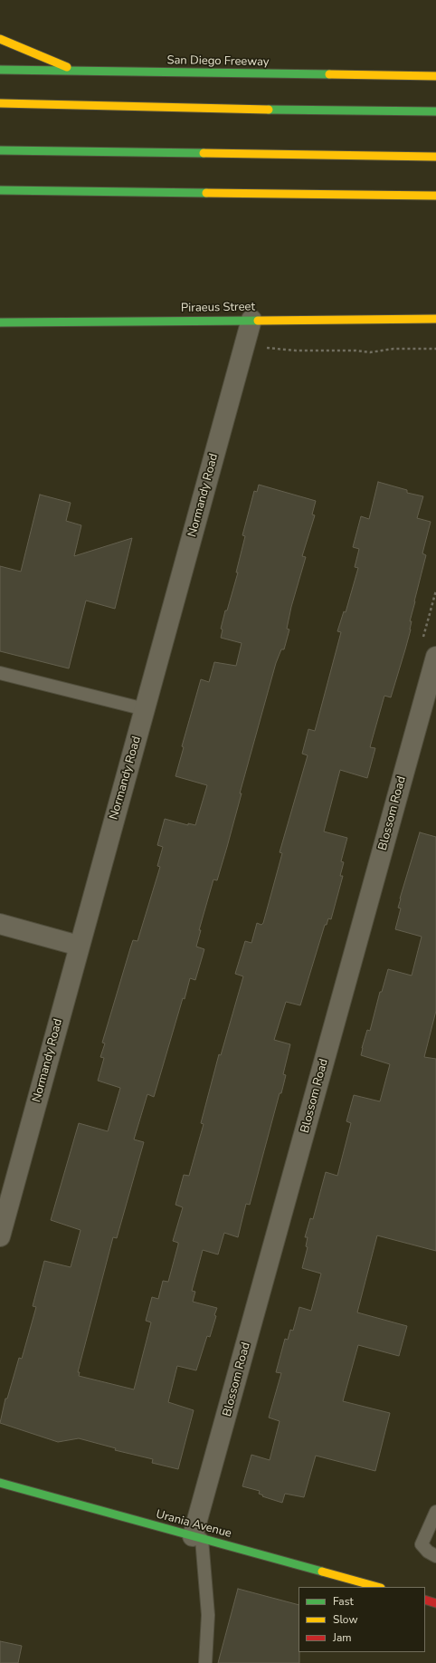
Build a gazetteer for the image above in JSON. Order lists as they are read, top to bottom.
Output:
{
  "streets": {
    "main road": ["San Diego Freeway", "Piraeus Street", "Urania Avenue"],
    "street": ["Normandy Road", "Blossom Road"]
  },
  "crossings": [
    ["Piraeus Street", "Normandy Road"],
    ["Blossom Road", "Urania Avenue"]
  ],
  "legend": ["Fast", "Slow", "Jam"]
}
